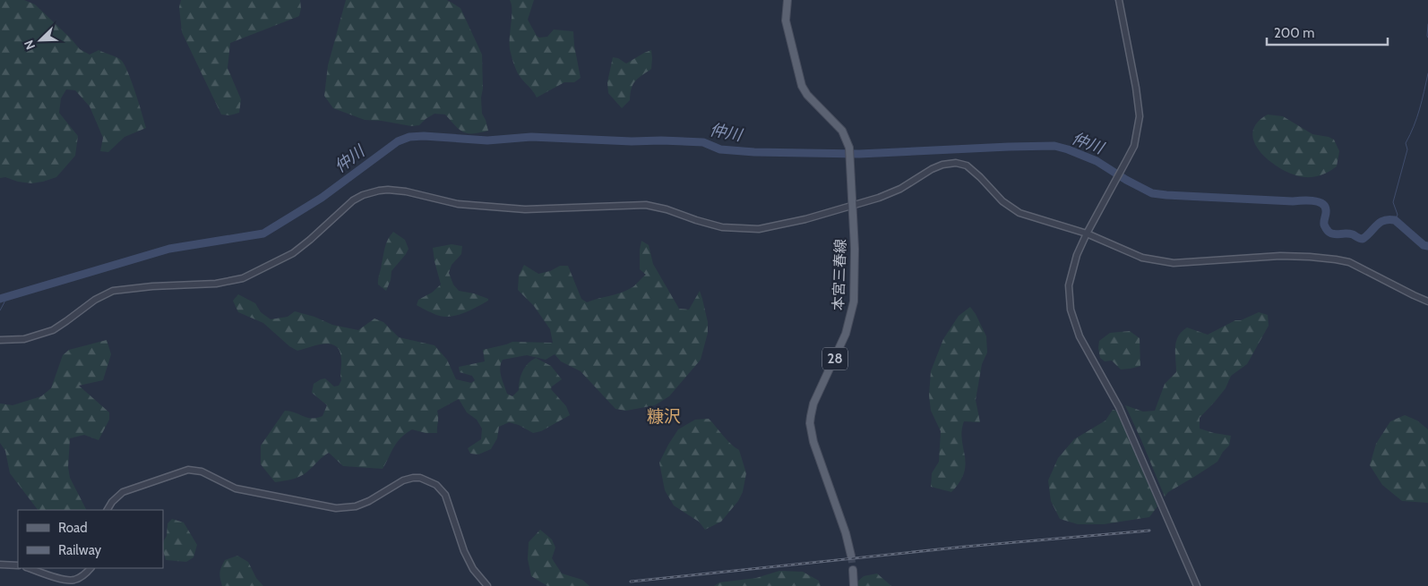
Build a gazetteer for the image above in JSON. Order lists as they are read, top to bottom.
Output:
{
  "streets": {
    "main road": ["本宮三春線", "28"]
  },
  "districts": ["糠沢"],
  "water": ["仲川"],
  "legend": ["Road", "Railway"],
  "scale_bar": "200 m",
  "north": "bottom left"
}
